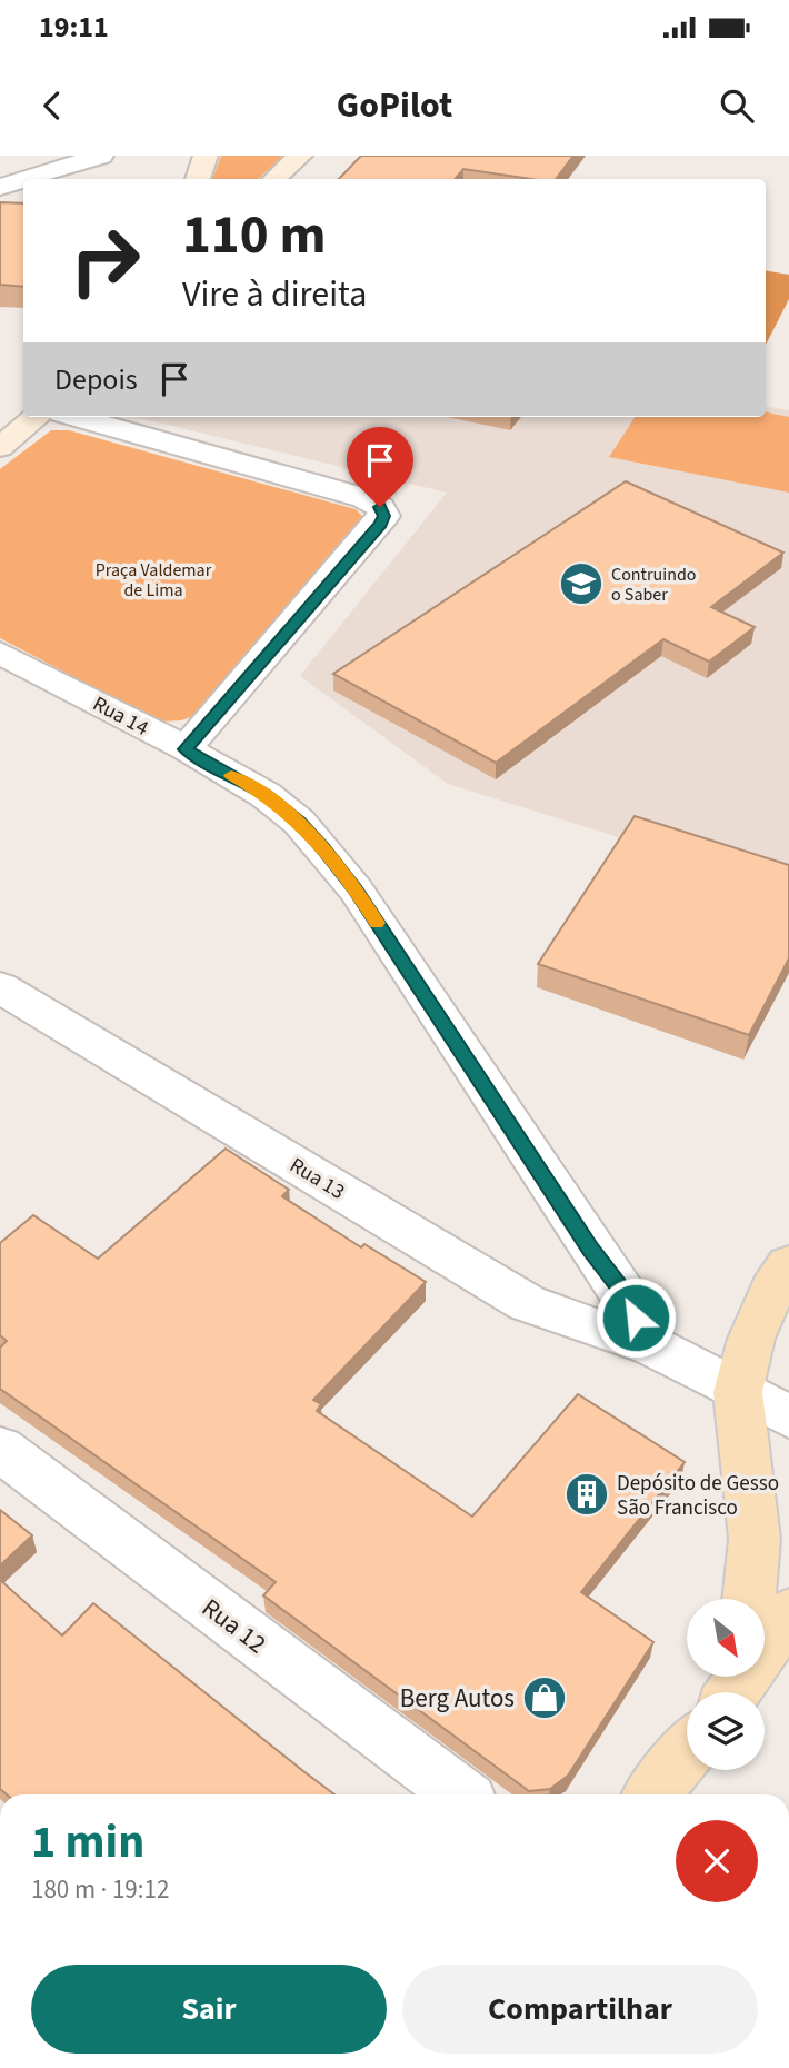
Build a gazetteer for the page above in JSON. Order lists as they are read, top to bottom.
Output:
{
  "streets": {
    "street": ["Rua 14", "Rua 13", "Rua 12"]
  },
  "crossings": [
    ["Rua 14", "Rua 13"]
  ],
  "parks": ["Praça Valdemar de Lima"],
  "places": {
    "school or university": ["Contruindo o Saber"],
    "building": ["Depósito de Gesso São Francisco"],
    "shop": ["Berg Autos"]
  },
  "north": "bottom right",
  "page": {
    "status": "19:11",
    "header": "GoPilot",
    "turn": ["110 m", "Vire à direita"],
    "then": "Depois",
    "heading": ["1 min", "180 m · 19:12"],
    "buttons": ["Sair", "Compartilhar"]
  }
}
